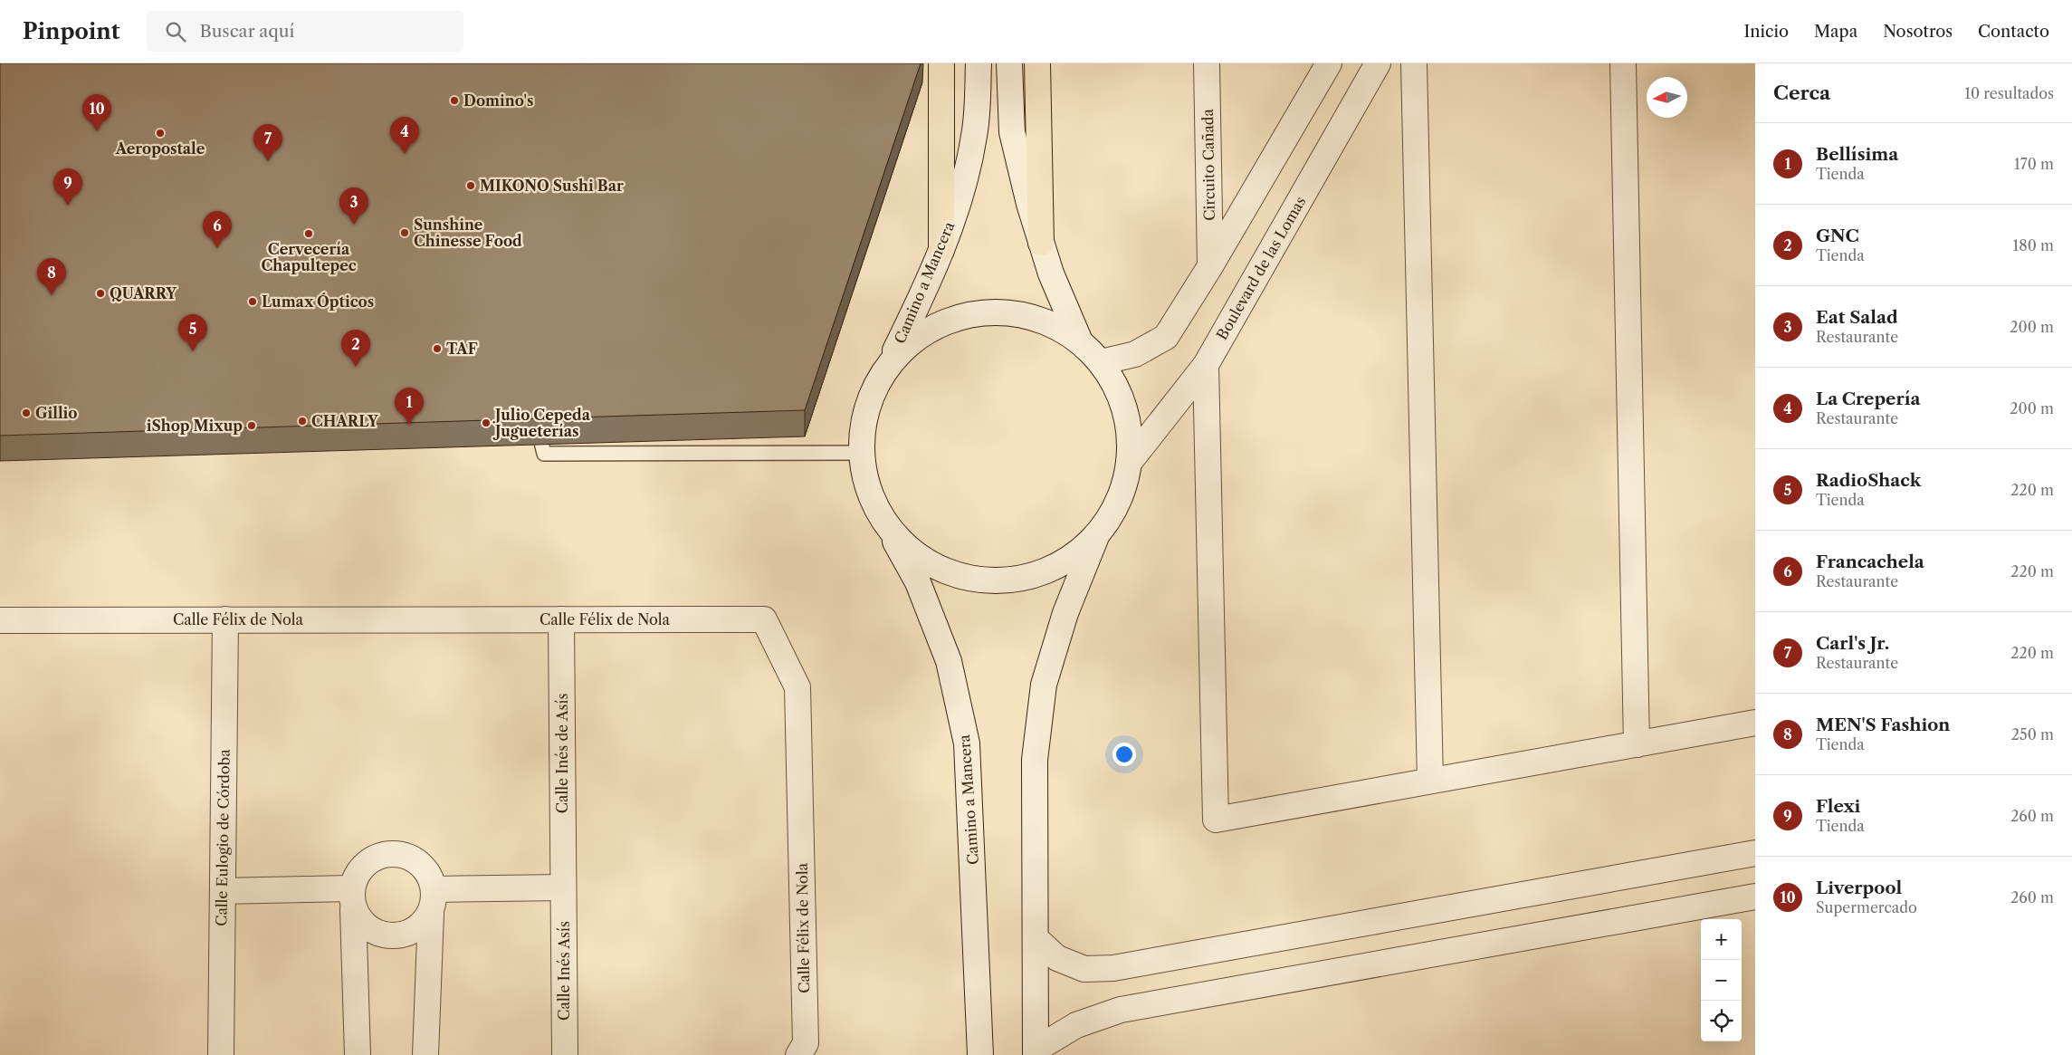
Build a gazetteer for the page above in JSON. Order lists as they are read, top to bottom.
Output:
{
  "streets": {
    "street": [
      "Circuito Cañada",
      "Boulevard de las Lomas",
      "Camino a Mancera",
      "Calle Félix de Nola",
      "Calle Inés de Asís",
      "Calle Eulogio de Córdoba",
      "Calle Inés Asís"
    ]
  },
  "crossings": [
    ["Calle Félix de Nola", "Calle Inés de Asís"],
    ["Calle Félix de Nola", "Calle Eulogio de Córdoba"],
    ["Calle Inés de Asís", "Calle Inés Asís"]
  ],
  "places": [
    "Domino's",
    "Aeropostale",
    "MIKONO Sushi Bar",
    "Sunshine Chinesse Food",
    "Cervecería Chapultepec",
    "QUARRY",
    "Lumax Ópticos",
    "TAF",
    "Gillio",
    "CHARLY",
    "Julio Cepeda Jugueterías",
    "iShop Mixup"
  ],
  "north": "left",
  "page": {
    "header": "Pinpoint",
    "search": "Buscar aquí",
    "nav": [
      "Inicio",
      "Mapa",
      "Nosotros",
      "Contacto"
    ],
    "heading": ["Cerca", "10 resultados"],
    "pins": [
      "10",
      "4",
      "7",
      "9",
      "3",
      "6",
      "8",
      "5",
      "2",
      "1"
    ],
    "list": [
      {
        "mark": "1",
        "name": "Bellísima",
        "note": "Tienda",
        "value": "170 m"
      },
      {
        "mark": "2",
        "name": "GNC",
        "note": "Tienda",
        "value": "180 m"
      },
      {
        "mark": "3",
        "name": "Eat Salad",
        "note": "Restaurante",
        "value": "200 m"
      },
      {
        "mark": "4",
        "name": "La Crepería",
        "note": "Restaurante",
        "value": "200 m"
      },
      {
        "mark": "5",
        "name": "RadioShack",
        "note": "Tienda",
        "value": "220 m"
      },
      {
        "mark": "6",
        "name": "Francachela",
        "note": "Restaurante",
        "value": "220 m"
      },
      {
        "mark": "7",
        "name": "Carl's Jr.",
        "note": "Restaurante",
        "value": "220 m"
      },
      {
        "mark": "8",
        "name": "MEN'S Fashion",
        "note": "Tienda",
        "value": "250 m"
      },
      {
        "mark": "9",
        "name": "Flexi",
        "note": "Tienda",
        "value": "260 m"
      },
      {
        "mark": "10",
        "name": "Liverpool",
        "note": "Supermercado",
        "value": "260 m"
      }
    ],
    "map_buttons": ["+", "−"]
  }
}
